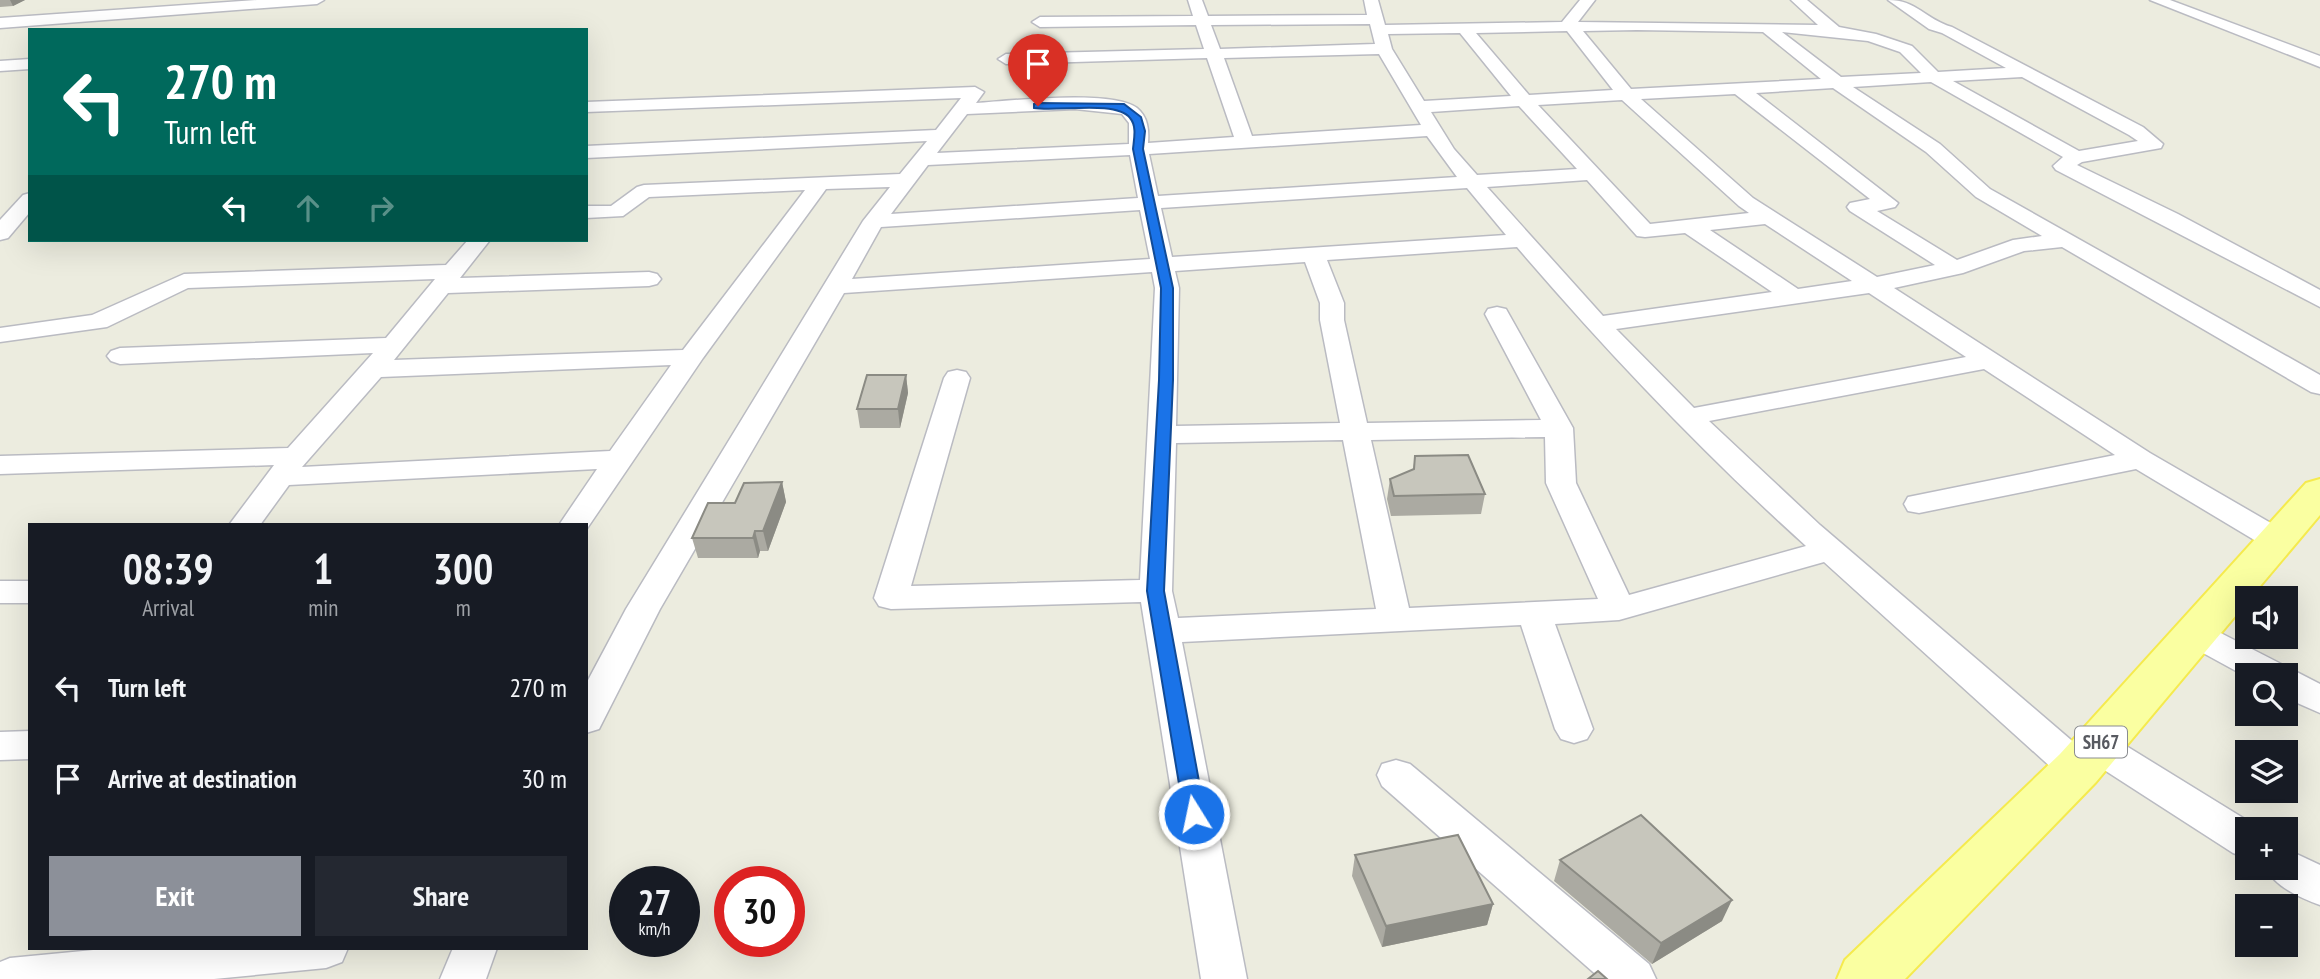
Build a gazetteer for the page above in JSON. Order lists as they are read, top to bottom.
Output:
{
  "streets": {
    "main road": ["SH67"]
  },
  "page": {
    "turn": ["270 m", "Turn left"],
    "eta": [
      "08:39",
      "Arrival",
      "1",
      "min",
      "300",
      "m"
    ],
    "map_buttons": ["+", "−"],
    "list": [
      {
        "name": "Turn left",
        "value": "270 m"
      },
      {
        "name": "Arrive at destination",
        "value": "30 m"
      }
    ],
    "buttons": ["Exit", "Share"],
    "speed": "27 km/h",
    "limit": "30"
  }
}
